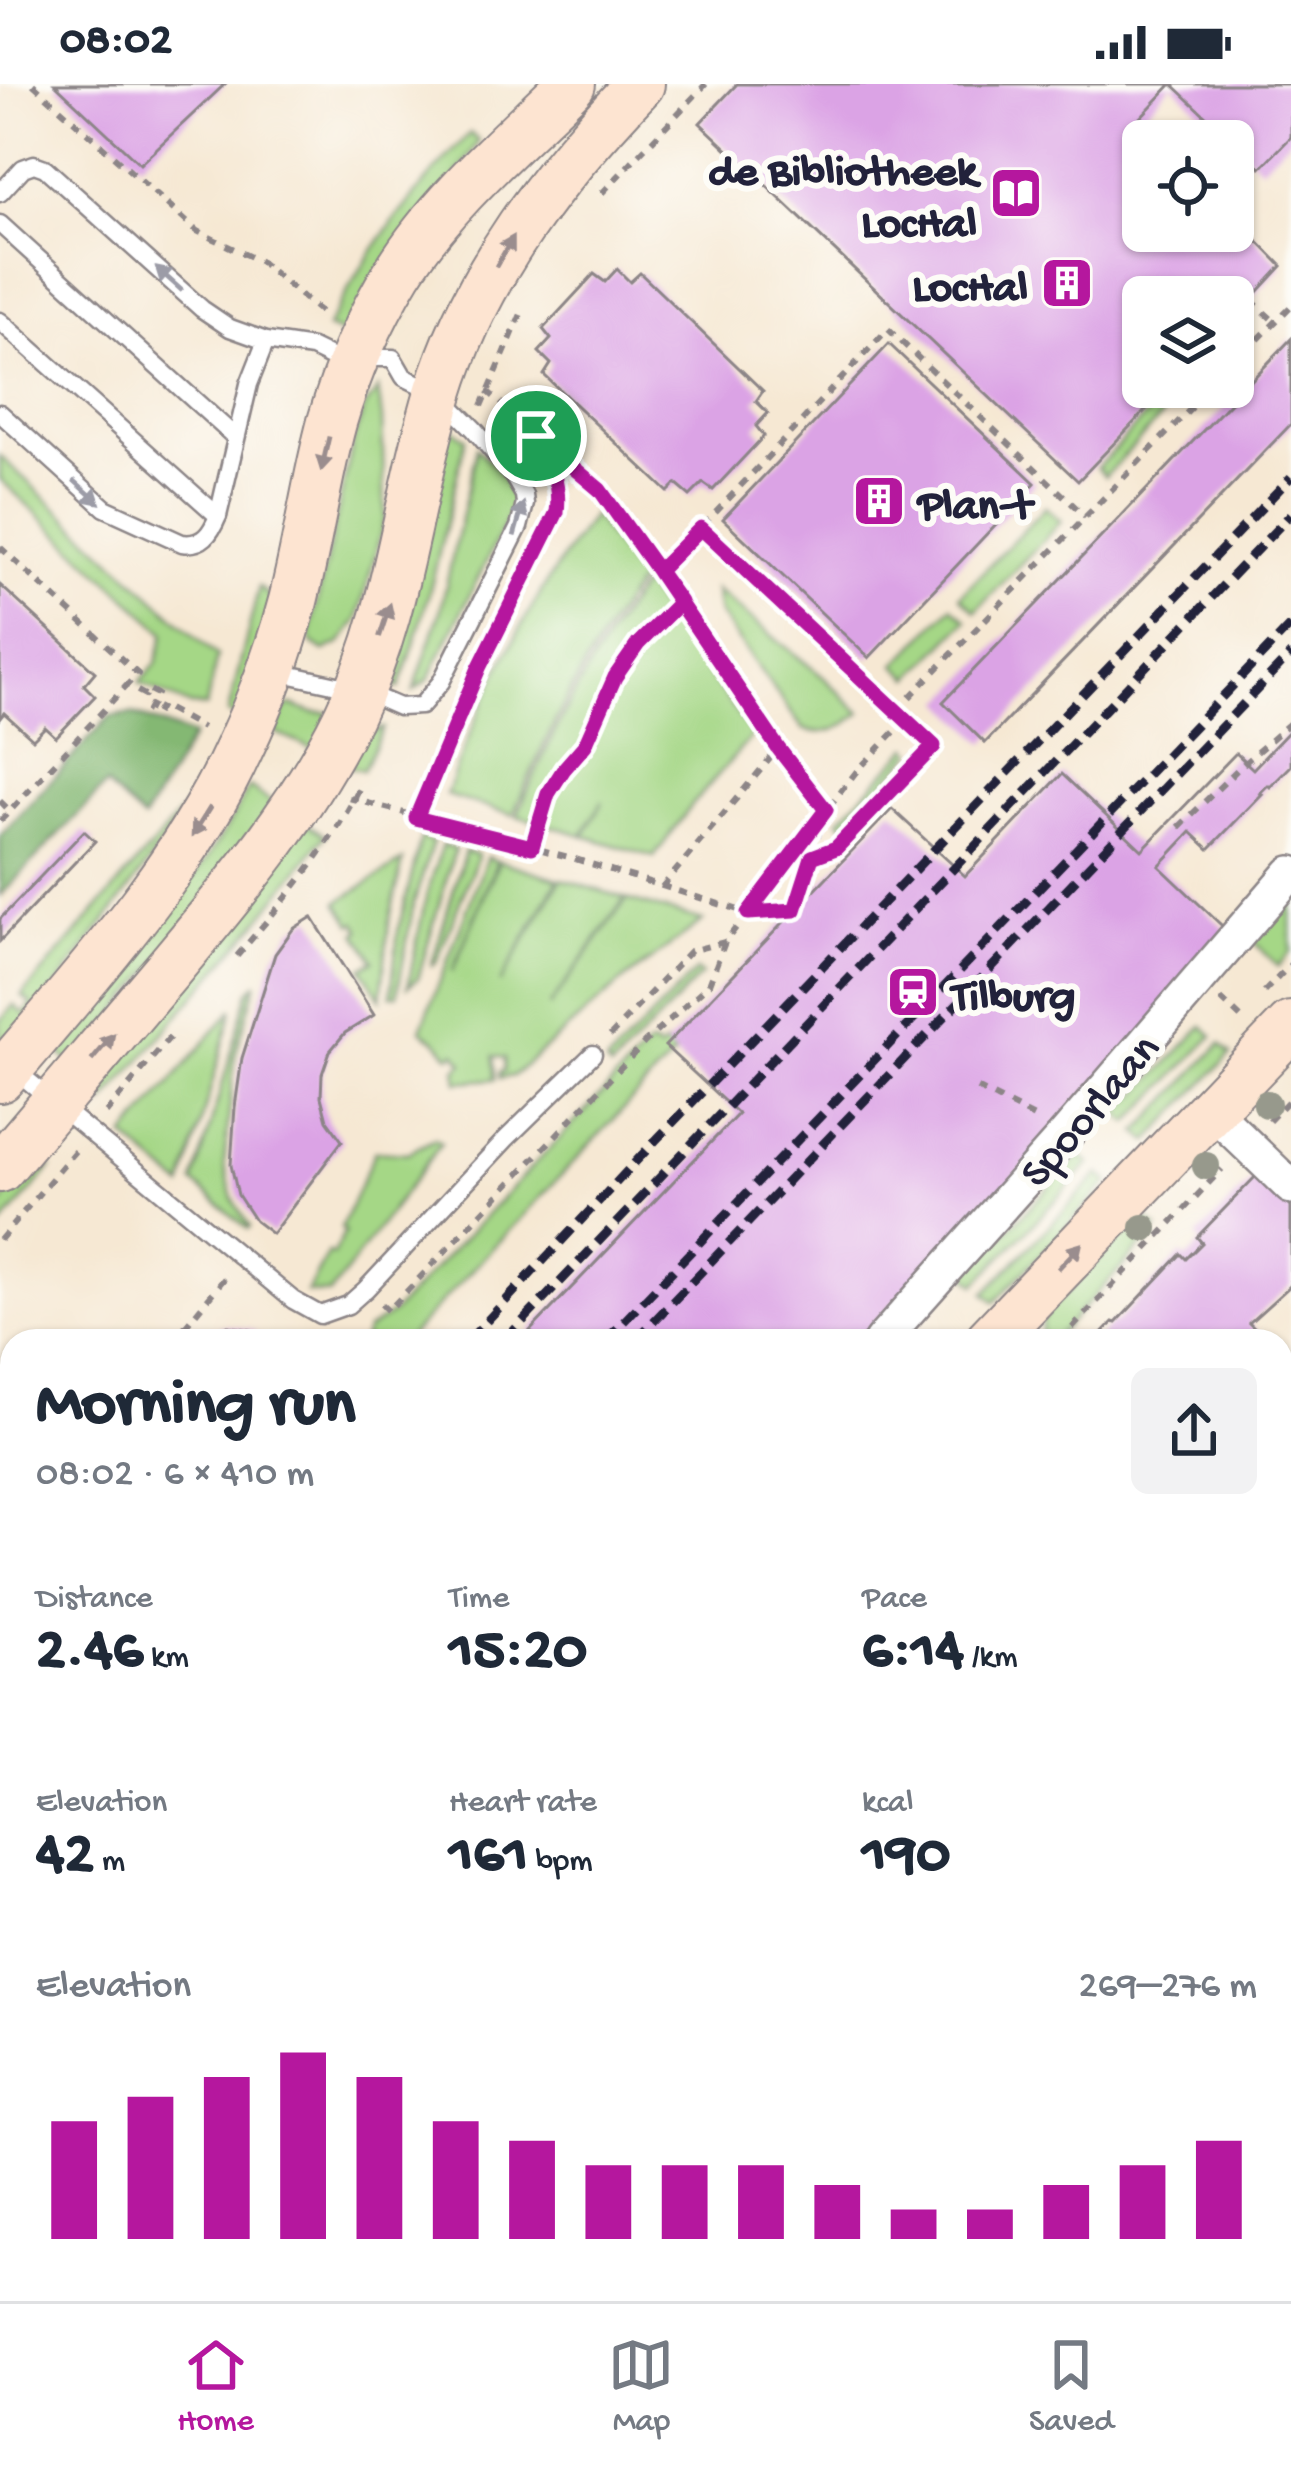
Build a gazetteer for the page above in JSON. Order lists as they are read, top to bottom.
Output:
{
  "streets": {
    "street": ["Spoorlaan"]
  },
  "places": {
    "library": ["de Bibliotheek LocHal"],
    "building": ["LocHal", "Plan-t"],
    "station": ["Tilburg"]
  },
  "page": {
    "status": "08:02",
    "heading": ["Morning run", "08:02 · 6 × 410 m"],
    "stats": [
      ["Distance", "2.46 km"],
      ["Time", "15:20"],
      ["Pace", "6:14 /km"],
      ["Elevation", "42 m"],
      ["Heart rate", "161 bpm"],
      ["kcal", "190"]
    ],
    "chart": ["Elevation", "269–276 m"],
    "tabs": ["Home", "Map", "Saved"]
  }
}
